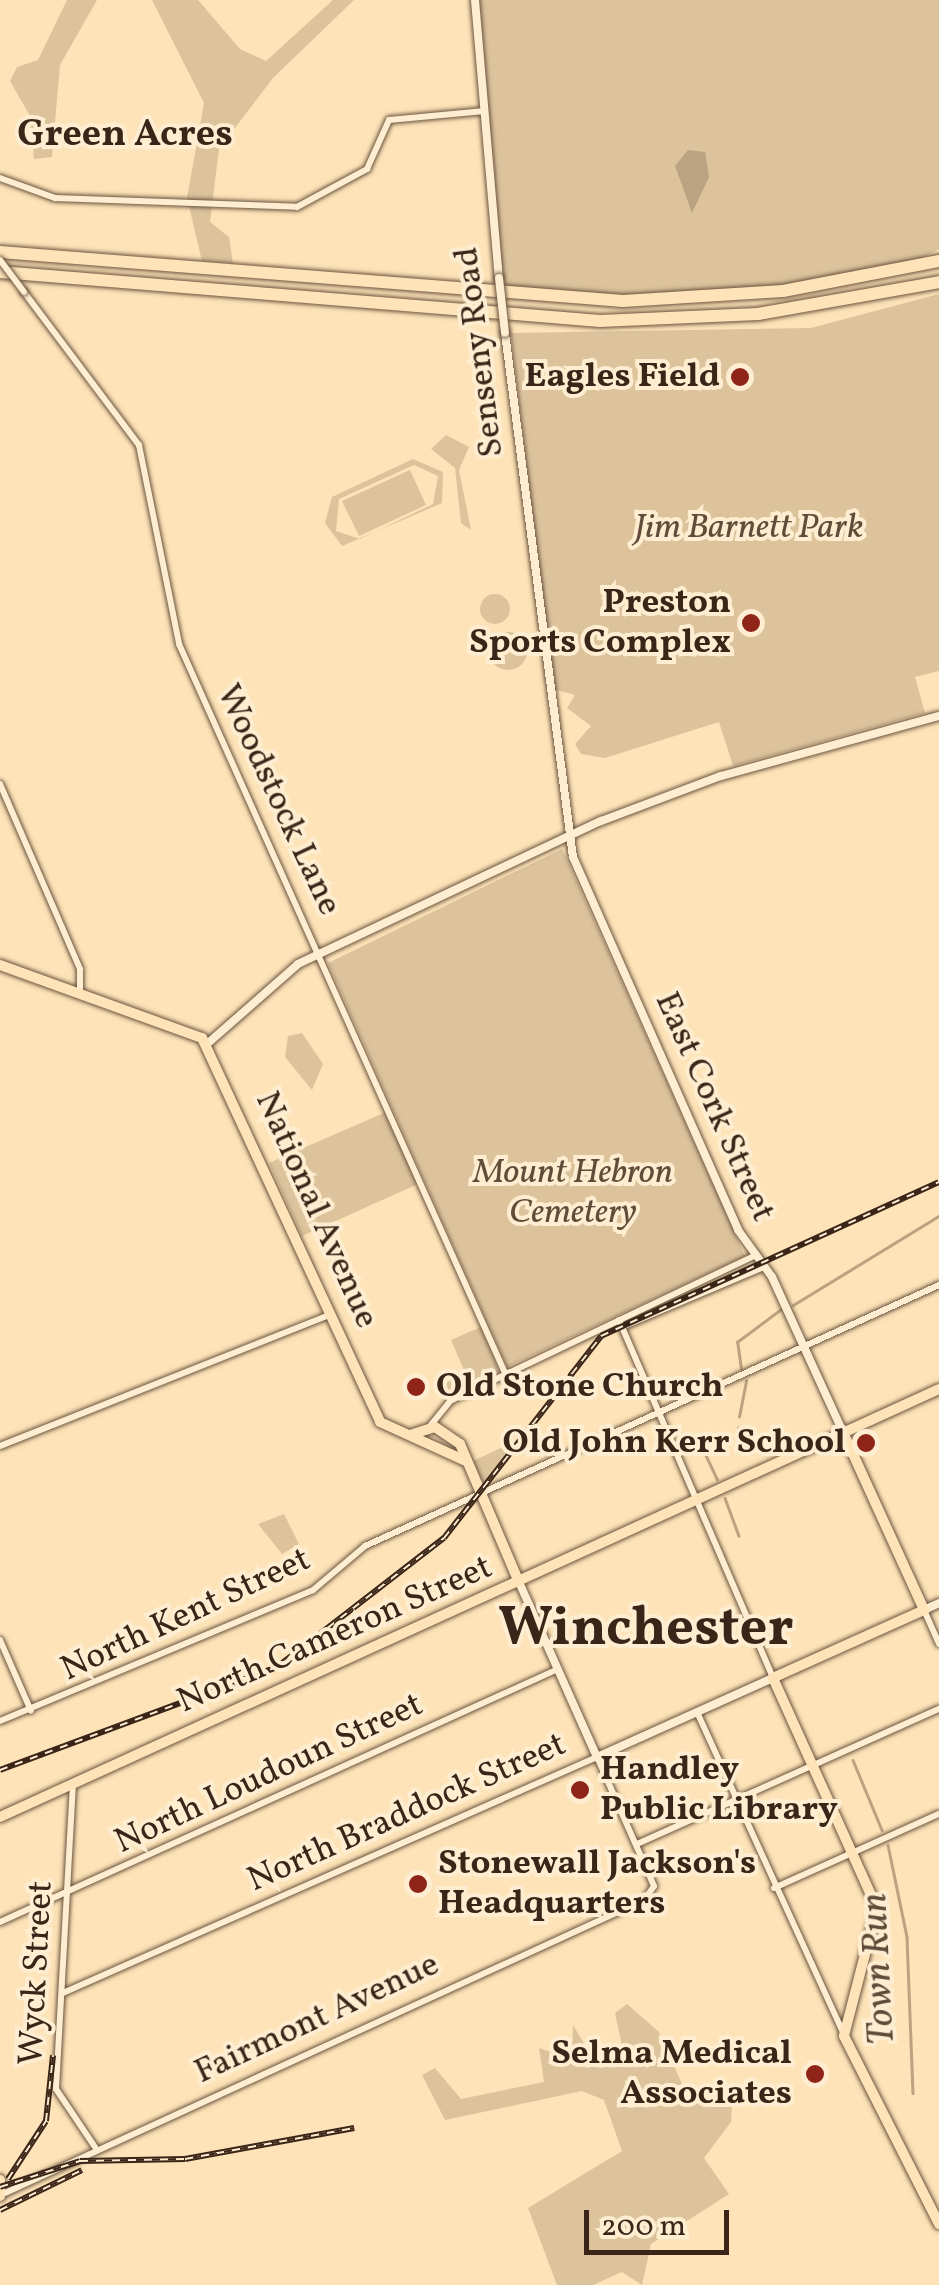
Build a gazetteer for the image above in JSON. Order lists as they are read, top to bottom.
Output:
{
  "streets": {
    "main road": [
      "Senseny Road",
      "East Cork Street",
      "National Avenue",
      "North Cameron Street",
      "North Braddock Street"
    ],
    "street": [
      "Woodstock Lane",
      "North Kent Street",
      "North Loudoun Street",
      "Wyck Street",
      "Fairmont Avenue"
    ]
  },
  "crossings": [
    ["Senseny Road", "East Cork Street"],
    ["East Cork Street", "North Kent Street"],
    ["East Cork Street", "North Cameron Street"],
    ["North Cameron Street", "Wyck Street"],
    ["North Loudoun Street", "Wyck Street"],
    ["North Braddock Street", "Wyck Street"],
    ["Wyck Street", "Fairmont Avenue"]
  ],
  "districts": ["Green Acres", "Winchester"],
  "water": ["Town Run"],
  "parks": ["Jim Barnett Park", "Mount Hebron Cemetery"],
  "places": [
    "Eagles Field",
    "Preston Sports Complex",
    "Old Stone Church",
    "Old John Kerr School",
    "Handley Public Library",
    "Stonewall Jackson's Headquarters",
    "Selma Medical Associates"
  ],
  "scale_bar": "200 m"
}
